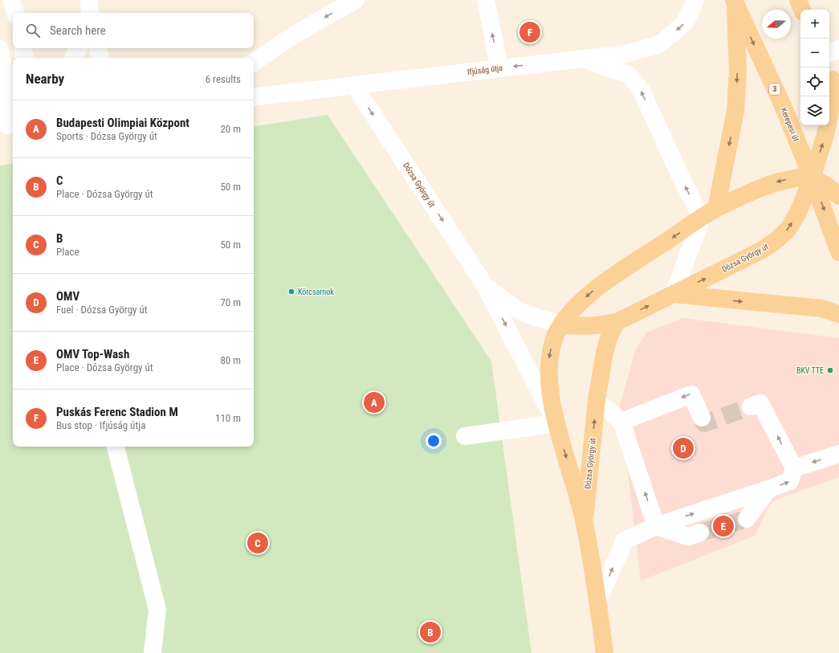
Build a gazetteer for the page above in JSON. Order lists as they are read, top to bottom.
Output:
{
  "streets": {
    "main road": ["3", "Kerepesi út", "Dózsa György út"],
    "street": ["Ifjúság útja"]
  },
  "crossings": [
    ["Ifjúság útja", "Dózsa György út"],
    ["Kerepesi út", "Dózsa György út"]
  ],
  "one_way": ["Ifjúság útja", "Kerepesi út"],
  "places": ["Körcsarnok", "BKV TTE"],
  "north": "left",
  "page": {
    "map_buttons": ["+", "−"],
    "search": "Search here",
    "pins": [
      "F",
      "A",
      "D",
      "E",
      "C",
      "B"
    ],
    "heading": ["Nearby", "6 results"],
    "list": [
      {
        "mark": "A",
        "name": "Budapesti Olimpiai Központ",
        "note": "Sports · Dózsa György út",
        "value": "20 m"
      },
      {
        "mark": "B",
        "name": "C",
        "note": "Place · Dózsa György út",
        "value": "50 m"
      },
      {
        "mark": "C",
        "name": "B",
        "note": "Place",
        "value": "50 m"
      },
      {
        "mark": "D",
        "name": "OMV",
        "note": "Fuel · Dózsa György út",
        "value": "70 m"
      },
      {
        "mark": "E",
        "name": "OMV Top-Wash",
        "note": "Place · Dózsa György út",
        "value": "80 m"
      },
      {
        "mark": "F",
        "name": "Puskás Ferenc Stadion M",
        "note": "Bus stop · Ifjúság útja",
        "value": "110 m"
      }
    ]
  }
}
